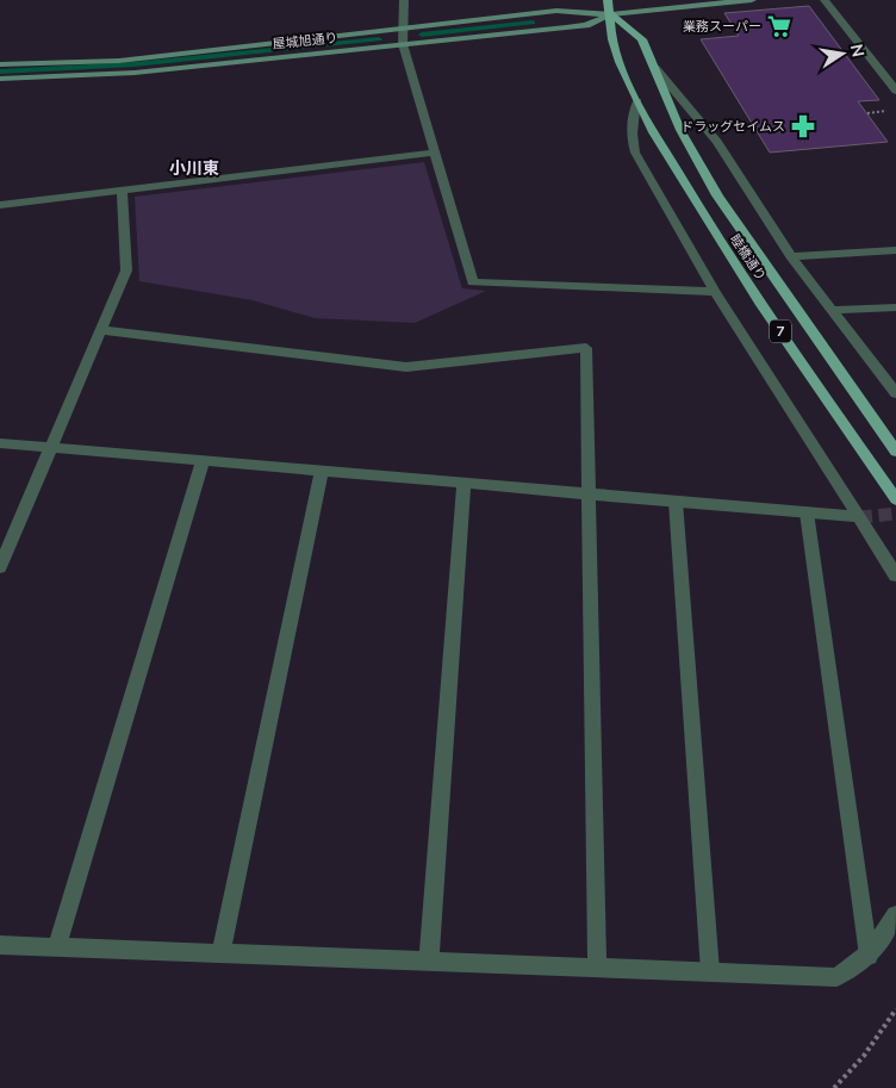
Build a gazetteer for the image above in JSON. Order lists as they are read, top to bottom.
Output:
{
  "streets": {
    "main road": ["睦橋通り", "7"],
    "street": ["屋城旭通り"]
  },
  "crossings": [
    ["屋城旭通り", "睦橋通り"]
  ],
  "districts": ["小川東"],
  "places": {
    "supermarket": ["業務スーパー"],
    "pharmacy": ["ドラッグセイムス"]
  },
  "north": "right"
}
